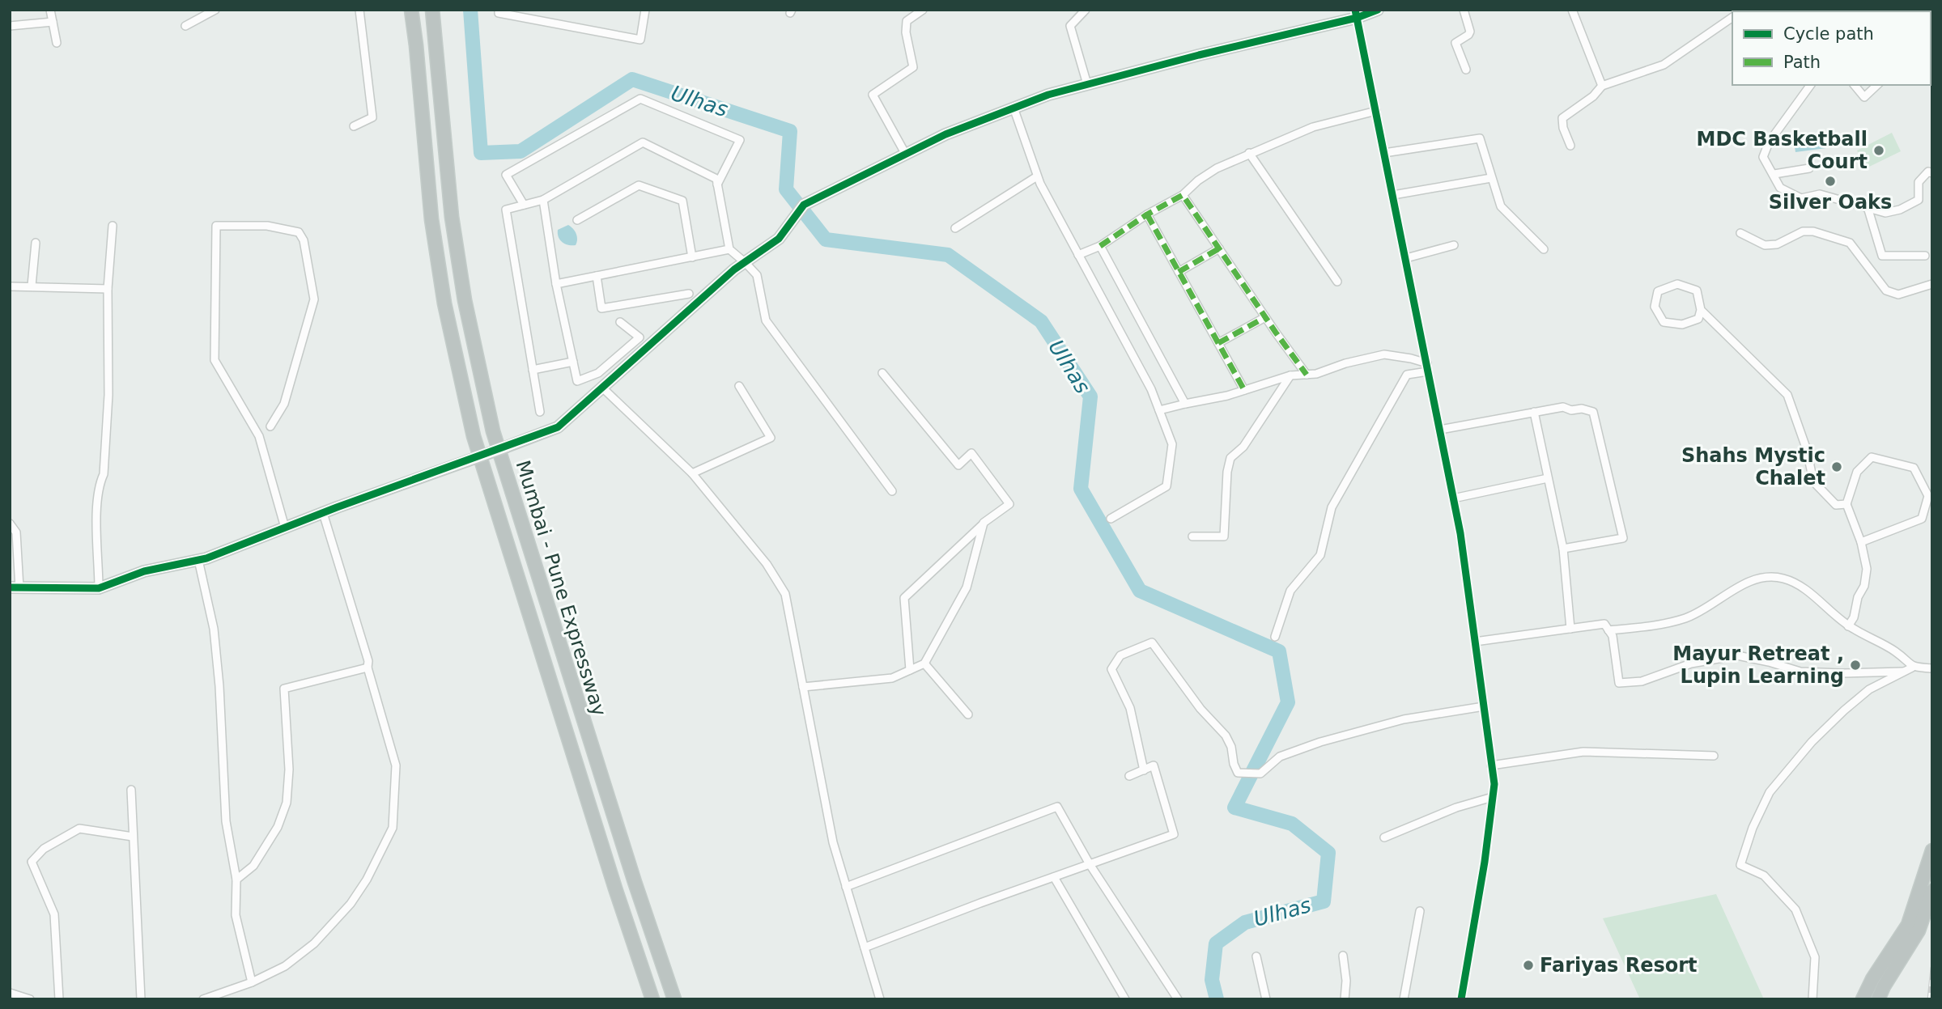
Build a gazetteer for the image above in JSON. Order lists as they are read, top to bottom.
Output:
{
  "streets": {
    "highway": ["Mumbai - Pune Expressway"]
  },
  "water": ["Ulhas"],
  "places": [
    "MDC Basketball Court",
    "Silver Oaks",
    "Shahs Mystic Chalet",
    "Mayur Retreat , Lupin Learning",
    "Fariyas Resort"
  ],
  "legend": ["Cycle path", "Path"]
}
